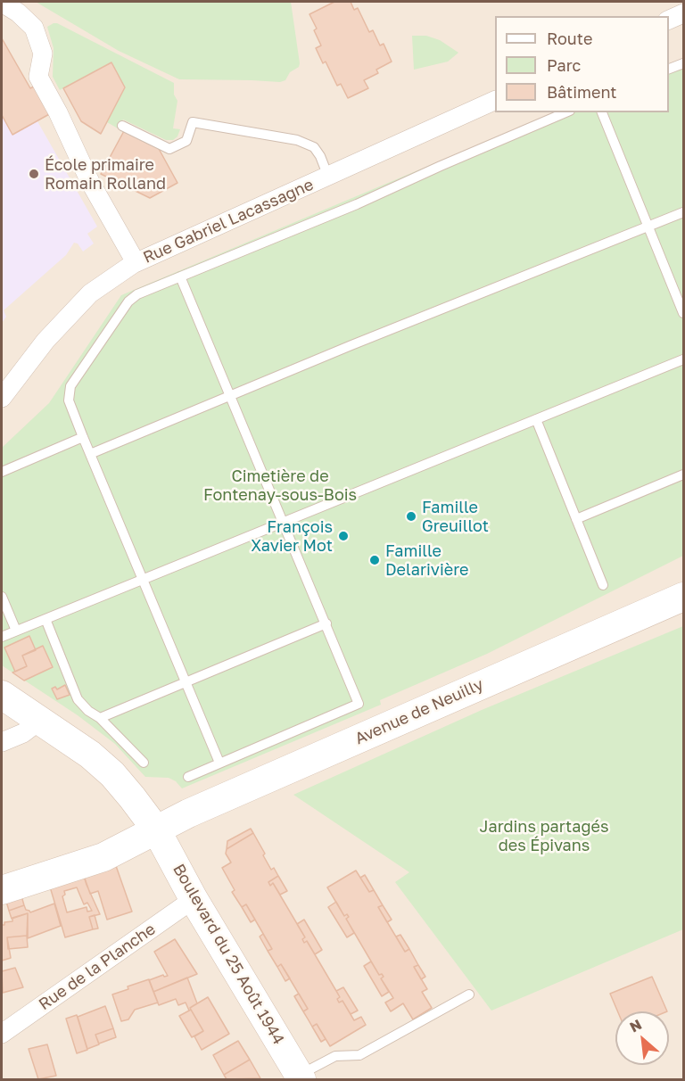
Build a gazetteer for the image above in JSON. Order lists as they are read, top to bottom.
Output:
{
  "streets": {
    "street": [
      "Rue Gabriel Lacassagne",
      "Avenue de Neuilly",
      "Boulevard du 25 Août 1944",
      "Rue de la Planche"
    ]
  },
  "crossings": [
    ["Avenue de Neuilly", "Boulevard du 25 Août 1944"],
    ["Boulevard du 25 Août 1944", "Rue de la Planche"]
  ],
  "parks": ["Cimetière de Fontenay-sous-Bois", "Jardins partagés des Épivans"],
  "places": [
    "École primaire Romain Rolland",
    "Famille Greuillot",
    "François Xavier Mot",
    "Famille Delarivière"
  ],
  "legend": ["Route", "Parc", "Bâtiment"],
  "north": "top left"
}
